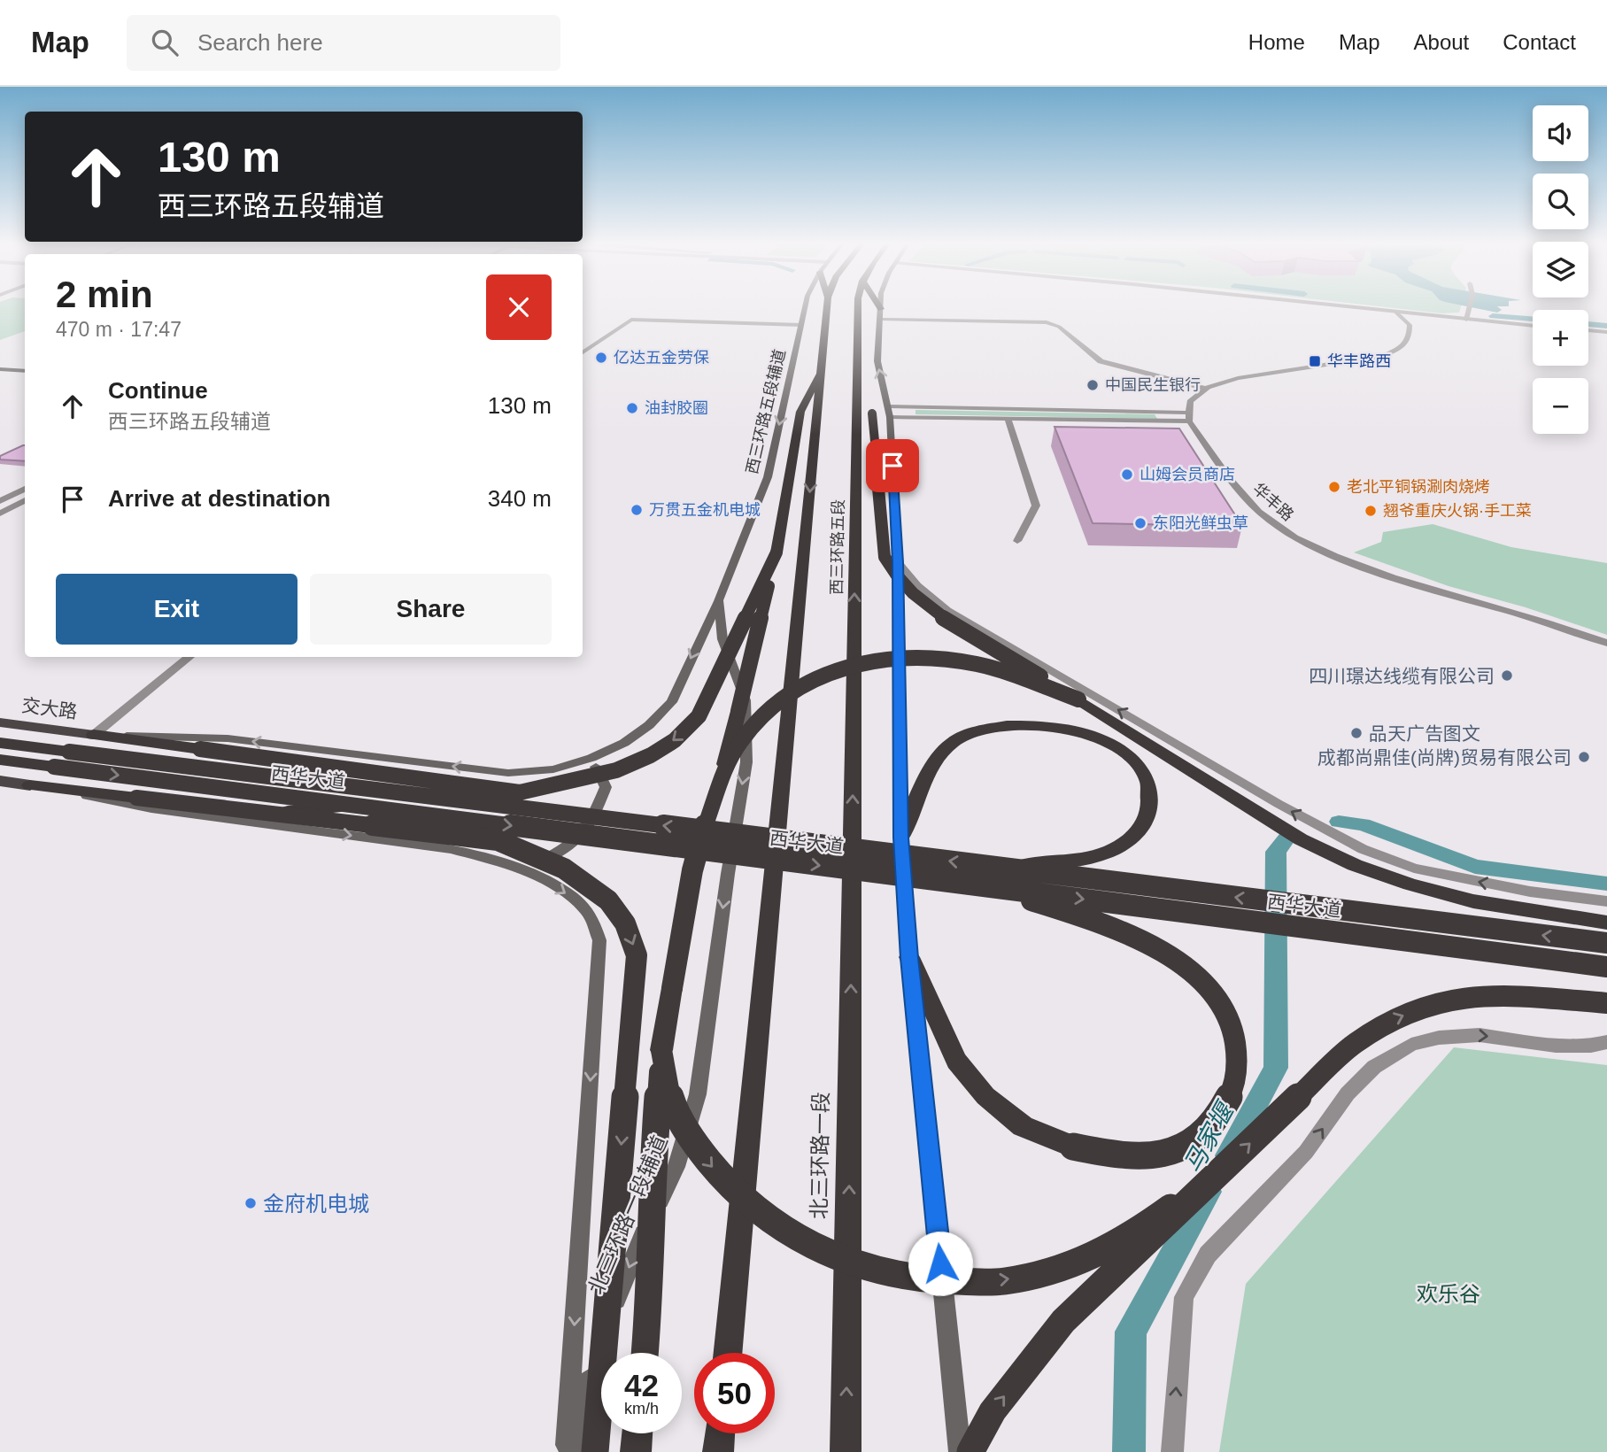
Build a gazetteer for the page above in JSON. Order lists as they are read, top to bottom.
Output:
{
  "streets": {
    "highway": ["西三环路五段", "西华大道", "北三环路一段"],
    "main road": ["西三环路五段辅道", "交大路", "北三环路一段辅道"],
    "street": ["华丰路"]
  },
  "crossings": [
    ["西三环路五段辅道", "北三环路一段辅道"],
    ["西三环路五段", "北三环路一段"]
  ],
  "one_way": ["西三环路五段辅道", "北三环路一段", "北三环路一段辅道"],
  "water": ["马家堰"],
  "parks": ["欢乐谷"],
  "places": {
    "other": [
      "亿达五金劳保",
      "中国民生银行",
      "油封胶圈",
      "山姆会员商店",
      "老北平铜锅涮肉烧烤",
      "万贯五金机电城",
      "翘爷重庆火锅·手工菜",
      "东阳光鲜虫草",
      "四川璟达线缆有限公司",
      "品天广告图文",
      "成都尚鼎佳(尚牌)贸易有限公司",
      "金府机电城"
    ],
    "transit": ["华丰路西"]
  },
  "page": {
    "header": "Map",
    "search": "Search here",
    "nav": [
      "Home",
      "Map",
      "About",
      "Contact"
    ],
    "map_buttons": ["+", "−"],
    "turn": ["130 m", "西三环路五段辅道"],
    "heading": ["2 min", "470 m · 17:47"],
    "list": [
      {
        "name": "Continue",
        "note": "西三环路五段辅道",
        "value": "130 m"
      },
      {
        "name": "Arrive at destination",
        "value": "340 m"
      }
    ],
    "buttons": ["Exit", "Share"],
    "speed": "42 km/h",
    "limit": "50"
  }
}
